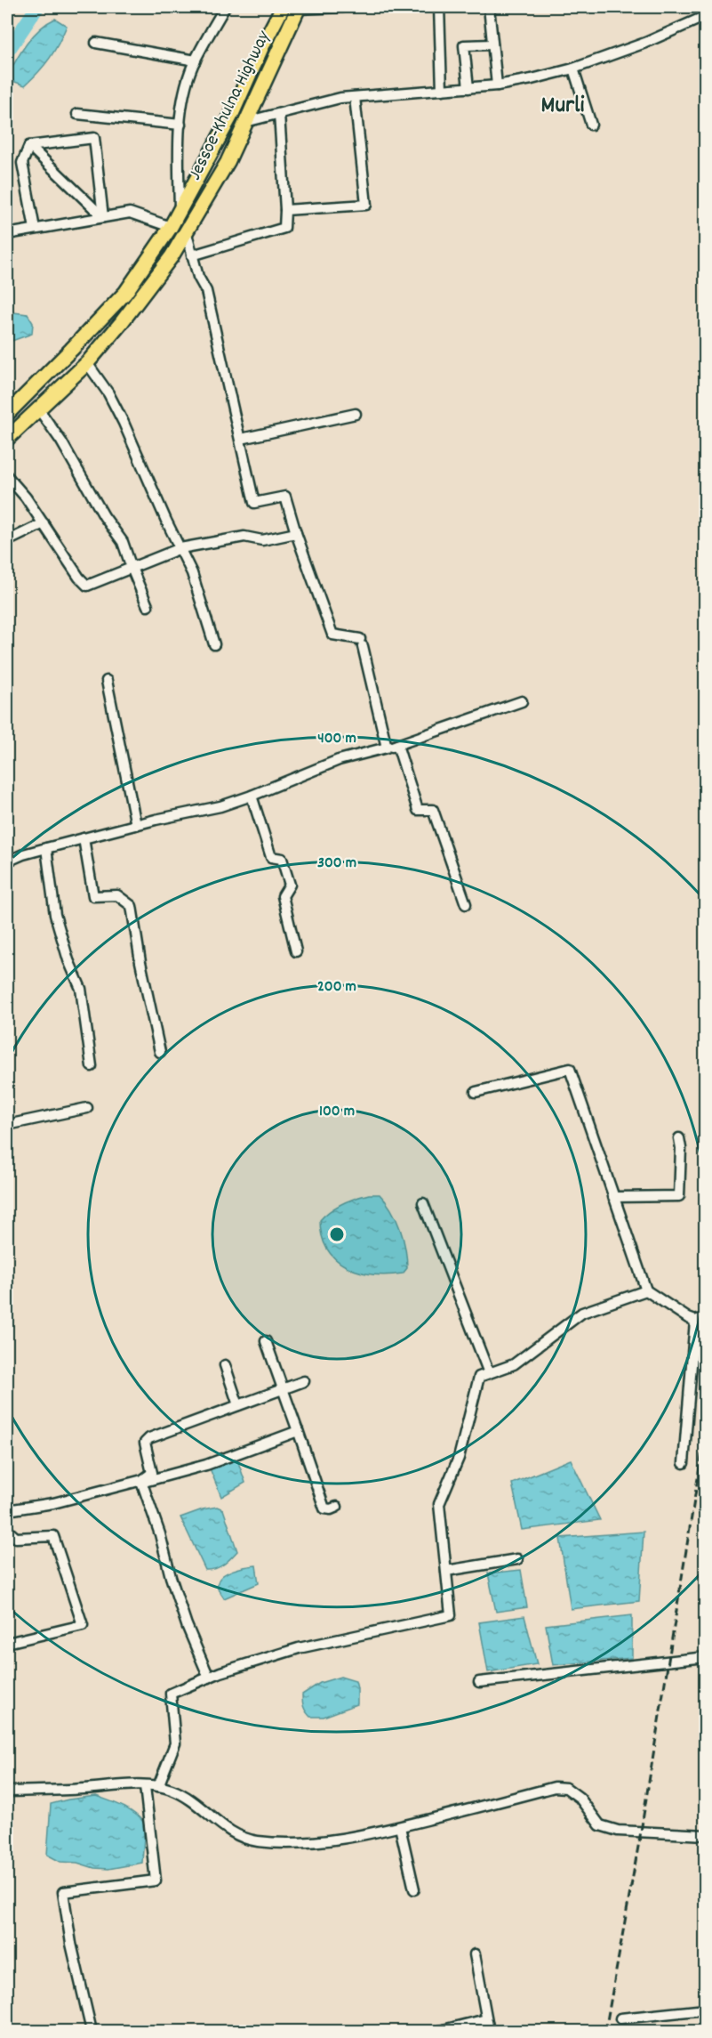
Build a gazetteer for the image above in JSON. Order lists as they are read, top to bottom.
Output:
{
  "streets": {
    "highway": ["Jessoe-Khulna Highway"]
  },
  "districts": ["Murli"],
  "rings": [
    "400 m",
    "300 m",
    "200 m",
    "100 m"
  ]
}
